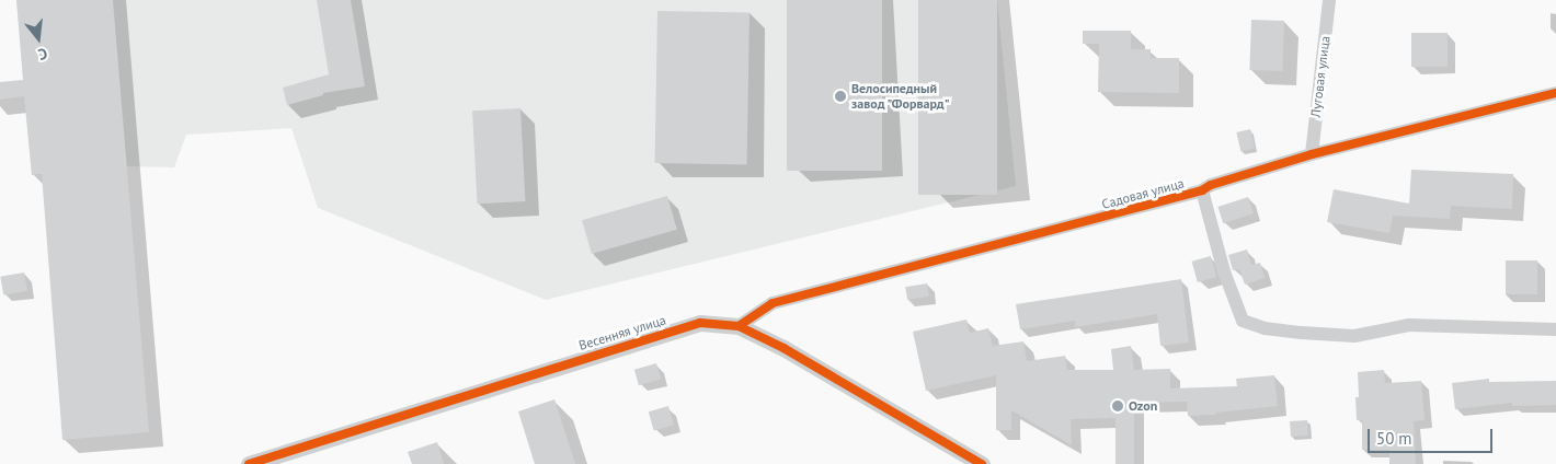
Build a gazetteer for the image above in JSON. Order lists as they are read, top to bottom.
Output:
{
  "streets": {
    "street": ["Луговая улица", "Садовая улица", "Весенняя улица"]
  },
  "crossings": [
    ["Луговая улица", "Садовая улица"],
    ["Садовая улица", "Весенняя улица"]
  ],
  "places": ["Велосипедный завод \"Форвард\"", "Ozon"],
  "scale_bar": "50 m",
  "north": "bottom"
}
